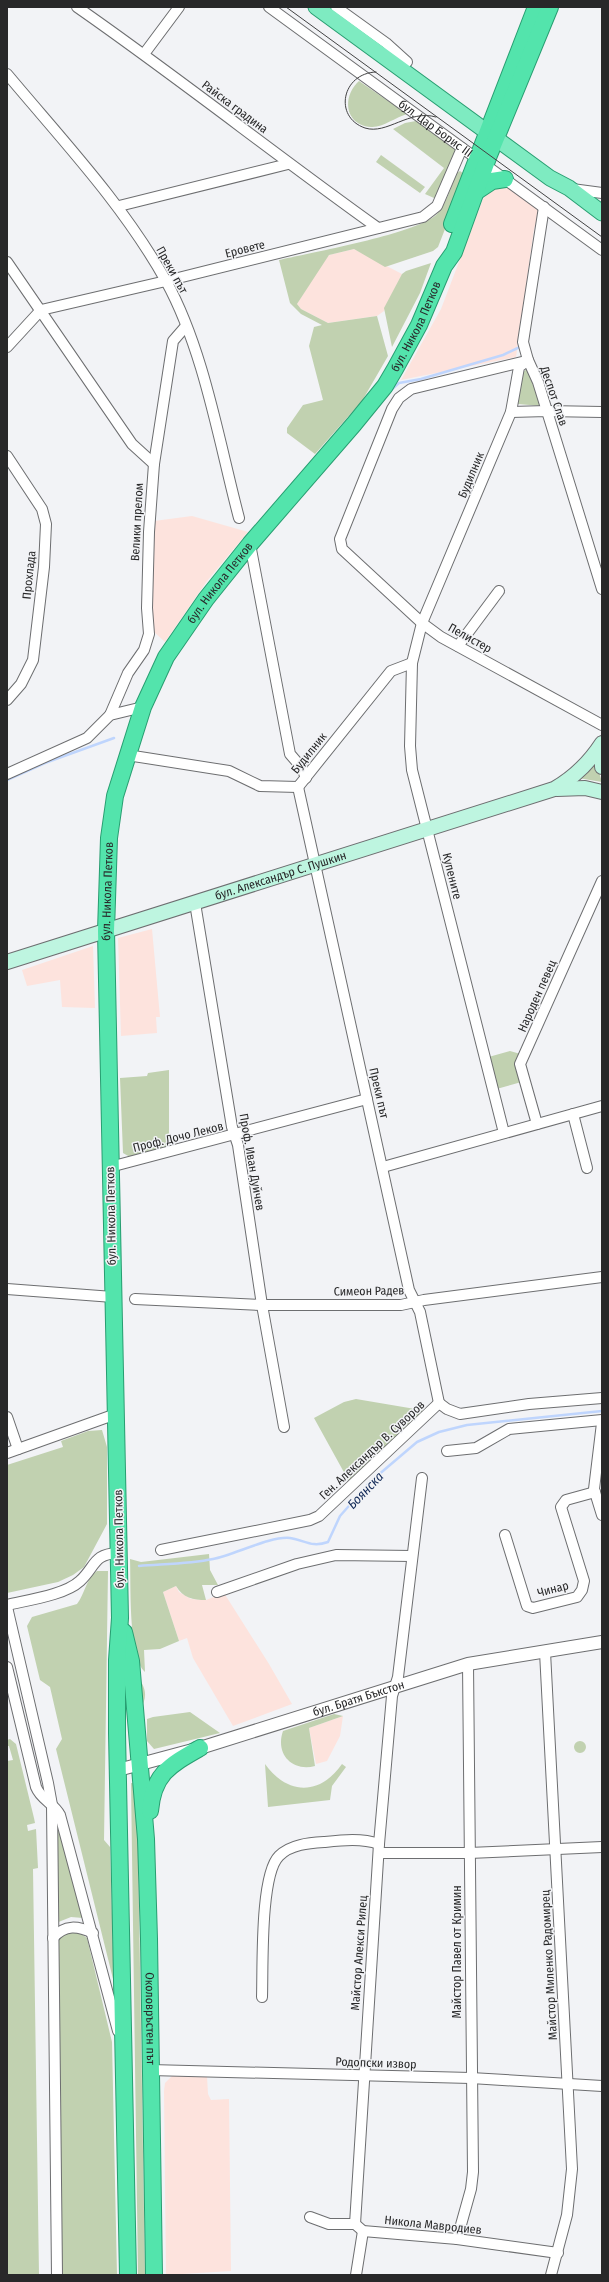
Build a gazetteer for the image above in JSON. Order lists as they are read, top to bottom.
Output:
{
  "streets": {
    "highway": ["бул. Никола Петков", "Околовръстен път"],
    "main road": ["бул. Александър С. Пушкин"],
    "street": [
      "Райска градина",
      "бул. Цар Борис III",
      "Еровете",
      "Преки път",
      "Деспот Слав",
      "Будилник",
      "Велики прелом",
      "Прохлада",
      "Пелистер",
      "Купените",
      "Народен певец",
      "Проф. Дочо Леков",
      "Проф. Иван Дуйчев",
      "Симеон Радев",
      "Ген. Александър В. Суворов",
      "Чинар",
      "бул. Братя Бъкстон",
      "Майстор Павел от Кримин",
      "Майстор Алекси Рилец",
      "Майстор Миленко Радомирец",
      "Родопски извор",
      "Никола Мавродиев"
    ]
  },
  "crossings": [
    ["Райска градина", "Еровете"],
    ["бул. Цар Борис III", "Еровете"],
    ["бул. Цар Борис III", "бул. Никола Петков"],
    ["Еровете", "Преки път"],
    ["Преки път", "Будилник"],
    ["Преки път", "Велики прелом"],
    ["Преки път", "бул. Александър С. Пушкин"],
    ["Преки път", "Проф. Дочо Леков"],
    ["Преки път", "Симеон Радев"],
    ["Преки път", "Ген. Александър В. Суворов"],
    ["бул. Никола Петков", "Будилник"],
    ["бул. Никола Петков", "бул. Александър С. Пушкин"],
    ["бул. Никола Петков", "Проф. Дочо Леков"],
    ["бул. Никола Петков", "бул. Братя Бъкстон"],
    ["бул. Никола Петков", "Околовръстен път"],
    ["Деспот Слав", "Будилник"],
    ["Деспот Слав", "Пелистер"],
    ["Будилник", "Пелистер"],
    ["Будилник", "Купените"],
    ["Пелистер", "Купените"],
    ["бул. Александър С. Пушкин", "Купените"],
    ["бул. Александър С. Пушкин", "Проф. Иван Дуйчев"],
    ["Проф. Дочо Леков", "Проф. Иван Дуйчев"],
    ["Проф. Иван Дуйчев", "Симеон Радев"],
    ["бул. Братя Бъкстон", "Майстор Павел от Кримин"],
    ["бул. Братя Бъкстон", "Майстор Алекси Рилец"],
    ["бул. Братя Бъкстон", "Майстор Миленко Радомирец"],
    ["бул. Братя Бъкстон", "Околовръстен път"],
    ["Майстор Павел от Кримин", "Родопски извор"],
    ["Майстор Павел от Кримин", "Никола Мавродиев"],
    ["Майстор Алекси Рилец", "Родопски извор"],
    ["Майстор Миленко Радомирец", "Родопски извор"],
    ["Майстор Миленко Радомирец", "Никола Мавродиев"],
    ["Околовръстен път", "Родопски извор"]
  ],
  "water": ["Боянска"]
}
